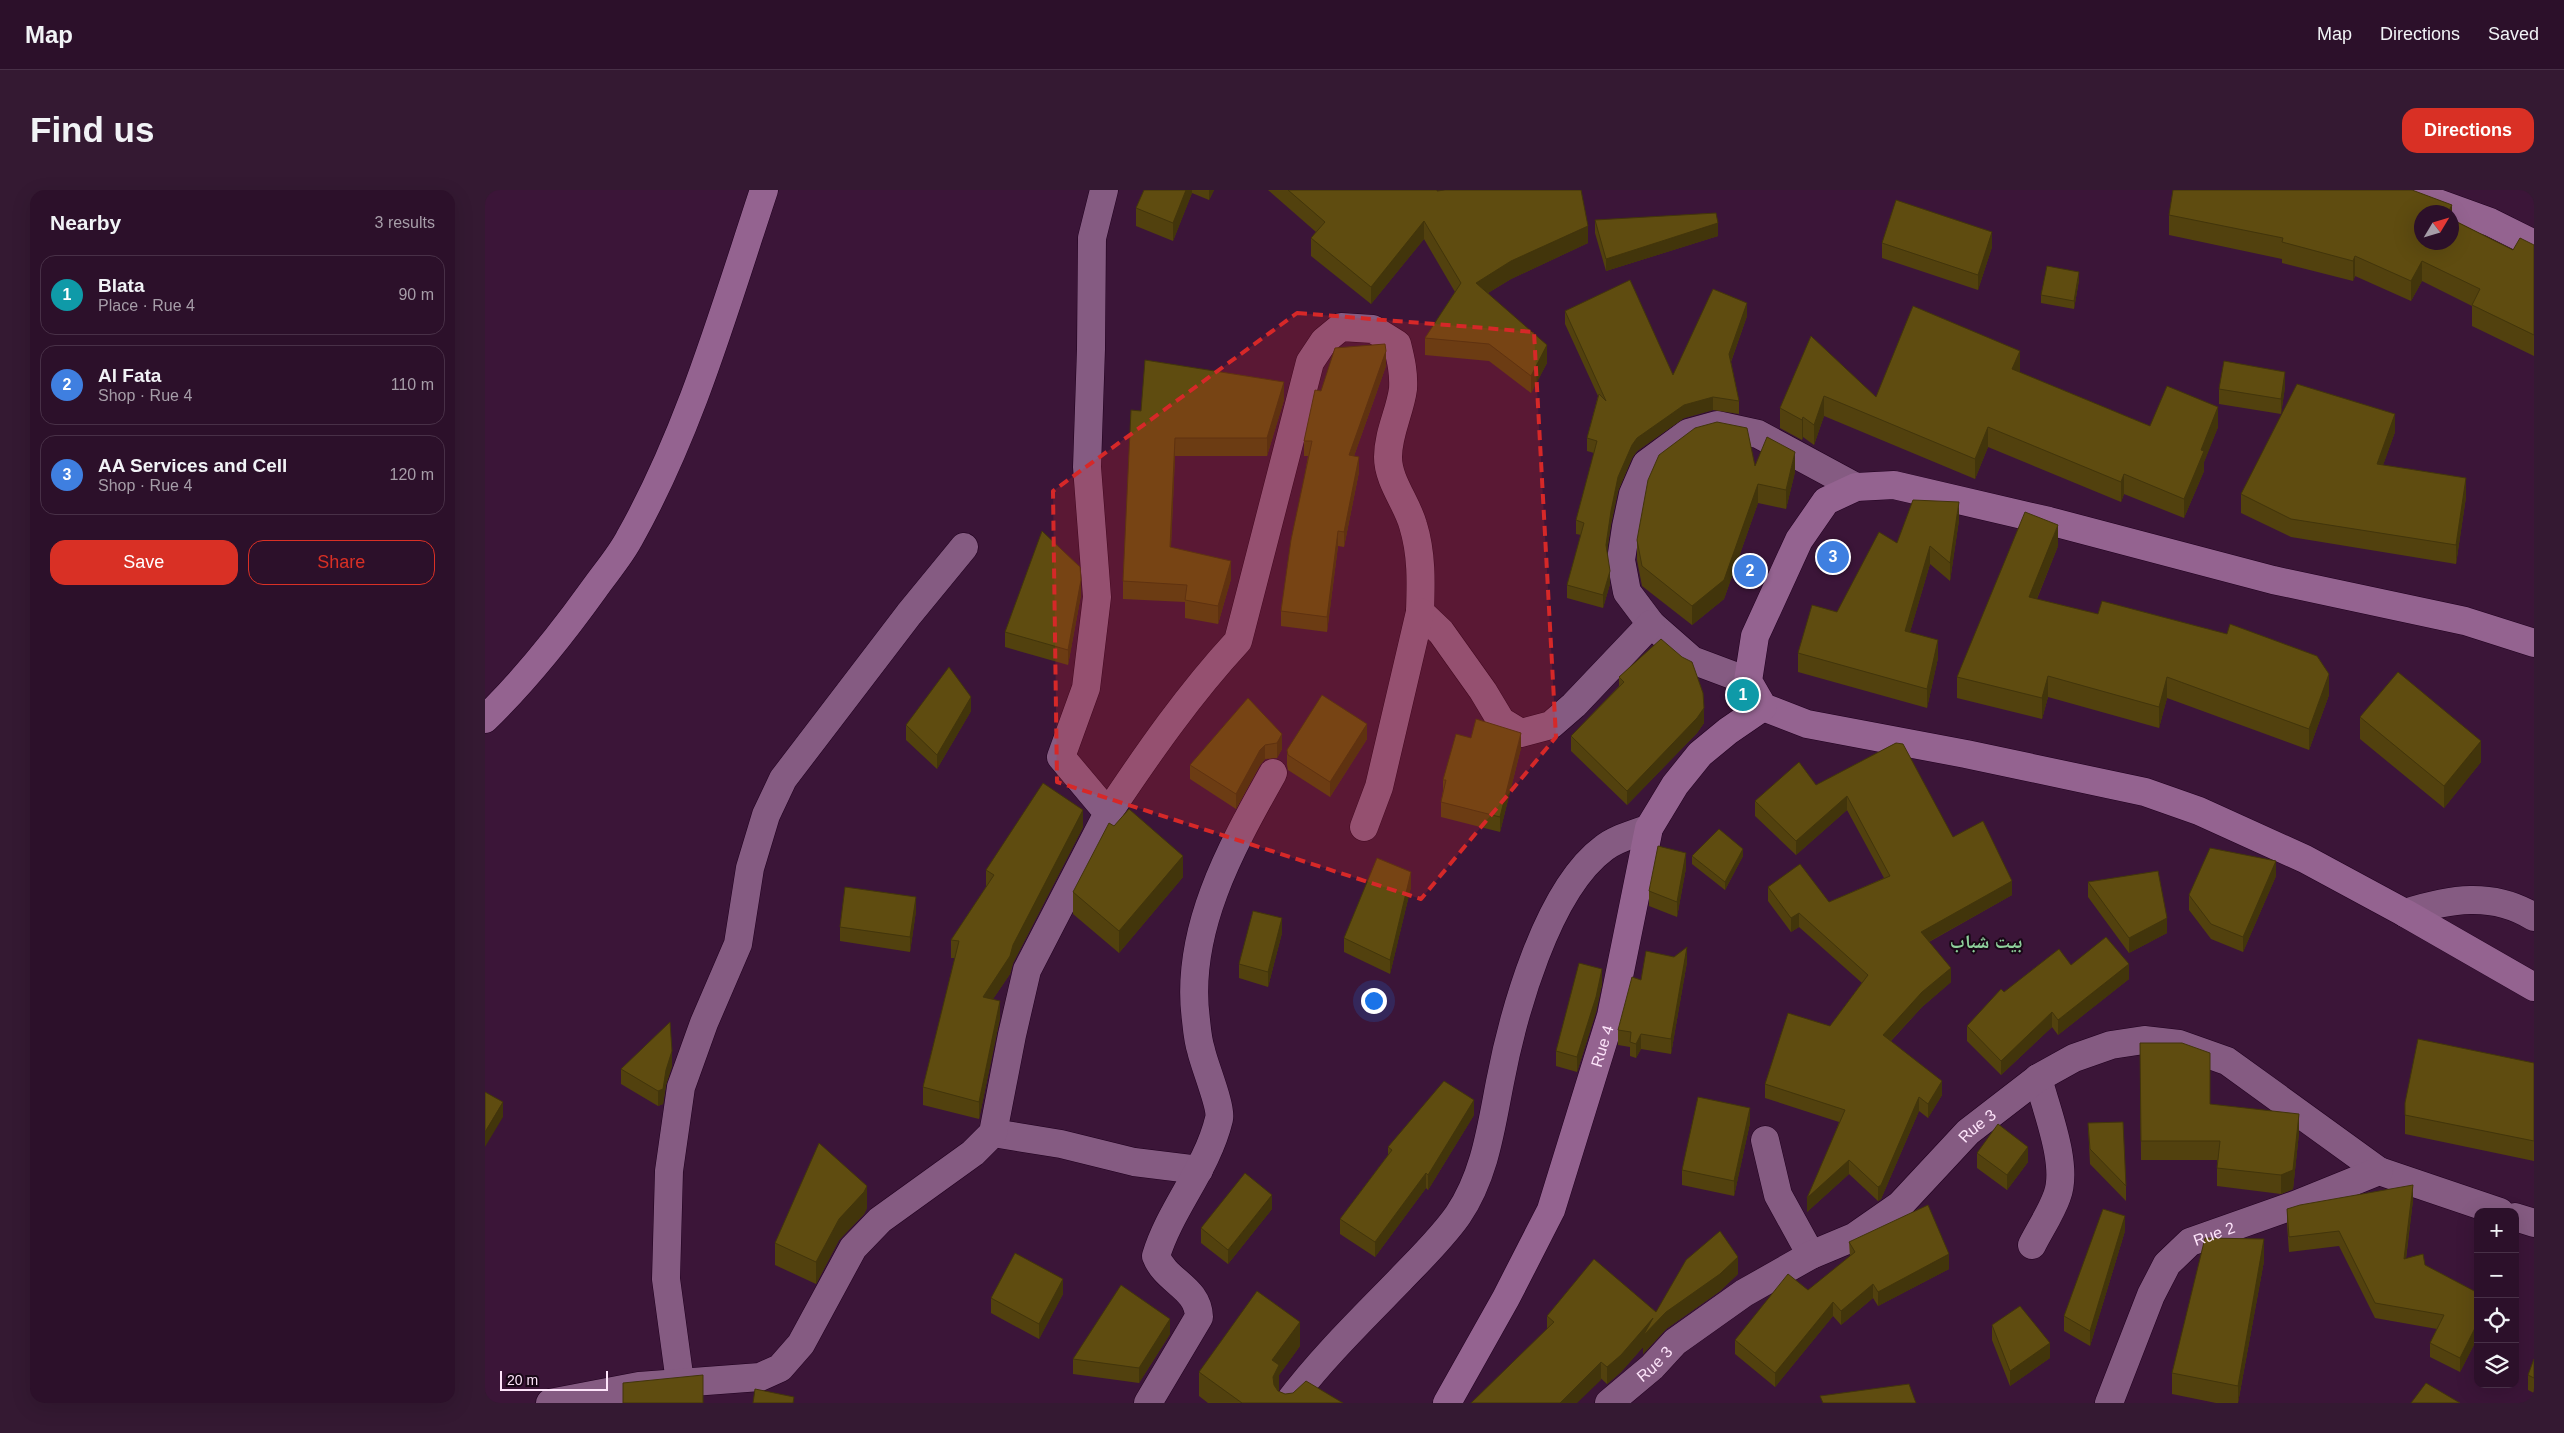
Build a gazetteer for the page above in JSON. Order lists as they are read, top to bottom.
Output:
{
  "streets": {
    "street": ["Rue 4", "Rue 3", "Rue 2"]
  },
  "crossings": [
    ["Rue 3", "Rue 2"]
  ],
  "districts": ["بيت شباب"],
  "scale_bar": "20 m",
  "north": "top right",
  "page": {
    "header": "Map",
    "nav": ["Map", "Directions", "Saved"],
    "buttons": [
      "Directions",
      ["Save", "Share"]
    ],
    "title": "Find us",
    "heading": ["Nearby", "3 results"],
    "list": [
      {
        "mark": "1",
        "name": "Blata",
        "note": "Place · Rue 4",
        "value": "90 m"
      },
      {
        "mark": "2",
        "name": "Al Fata",
        "note": "Shop · Rue 4",
        "value": "110 m"
      },
      {
        "mark": "3",
        "name": "AA Services and Cell",
        "note": "Shop · Rue 4",
        "value": "120 m"
      }
    ],
    "pins": ["3", "2", "1"],
    "map_buttons": ["+", "−"],
    "scale": "20 m"
  }
}
